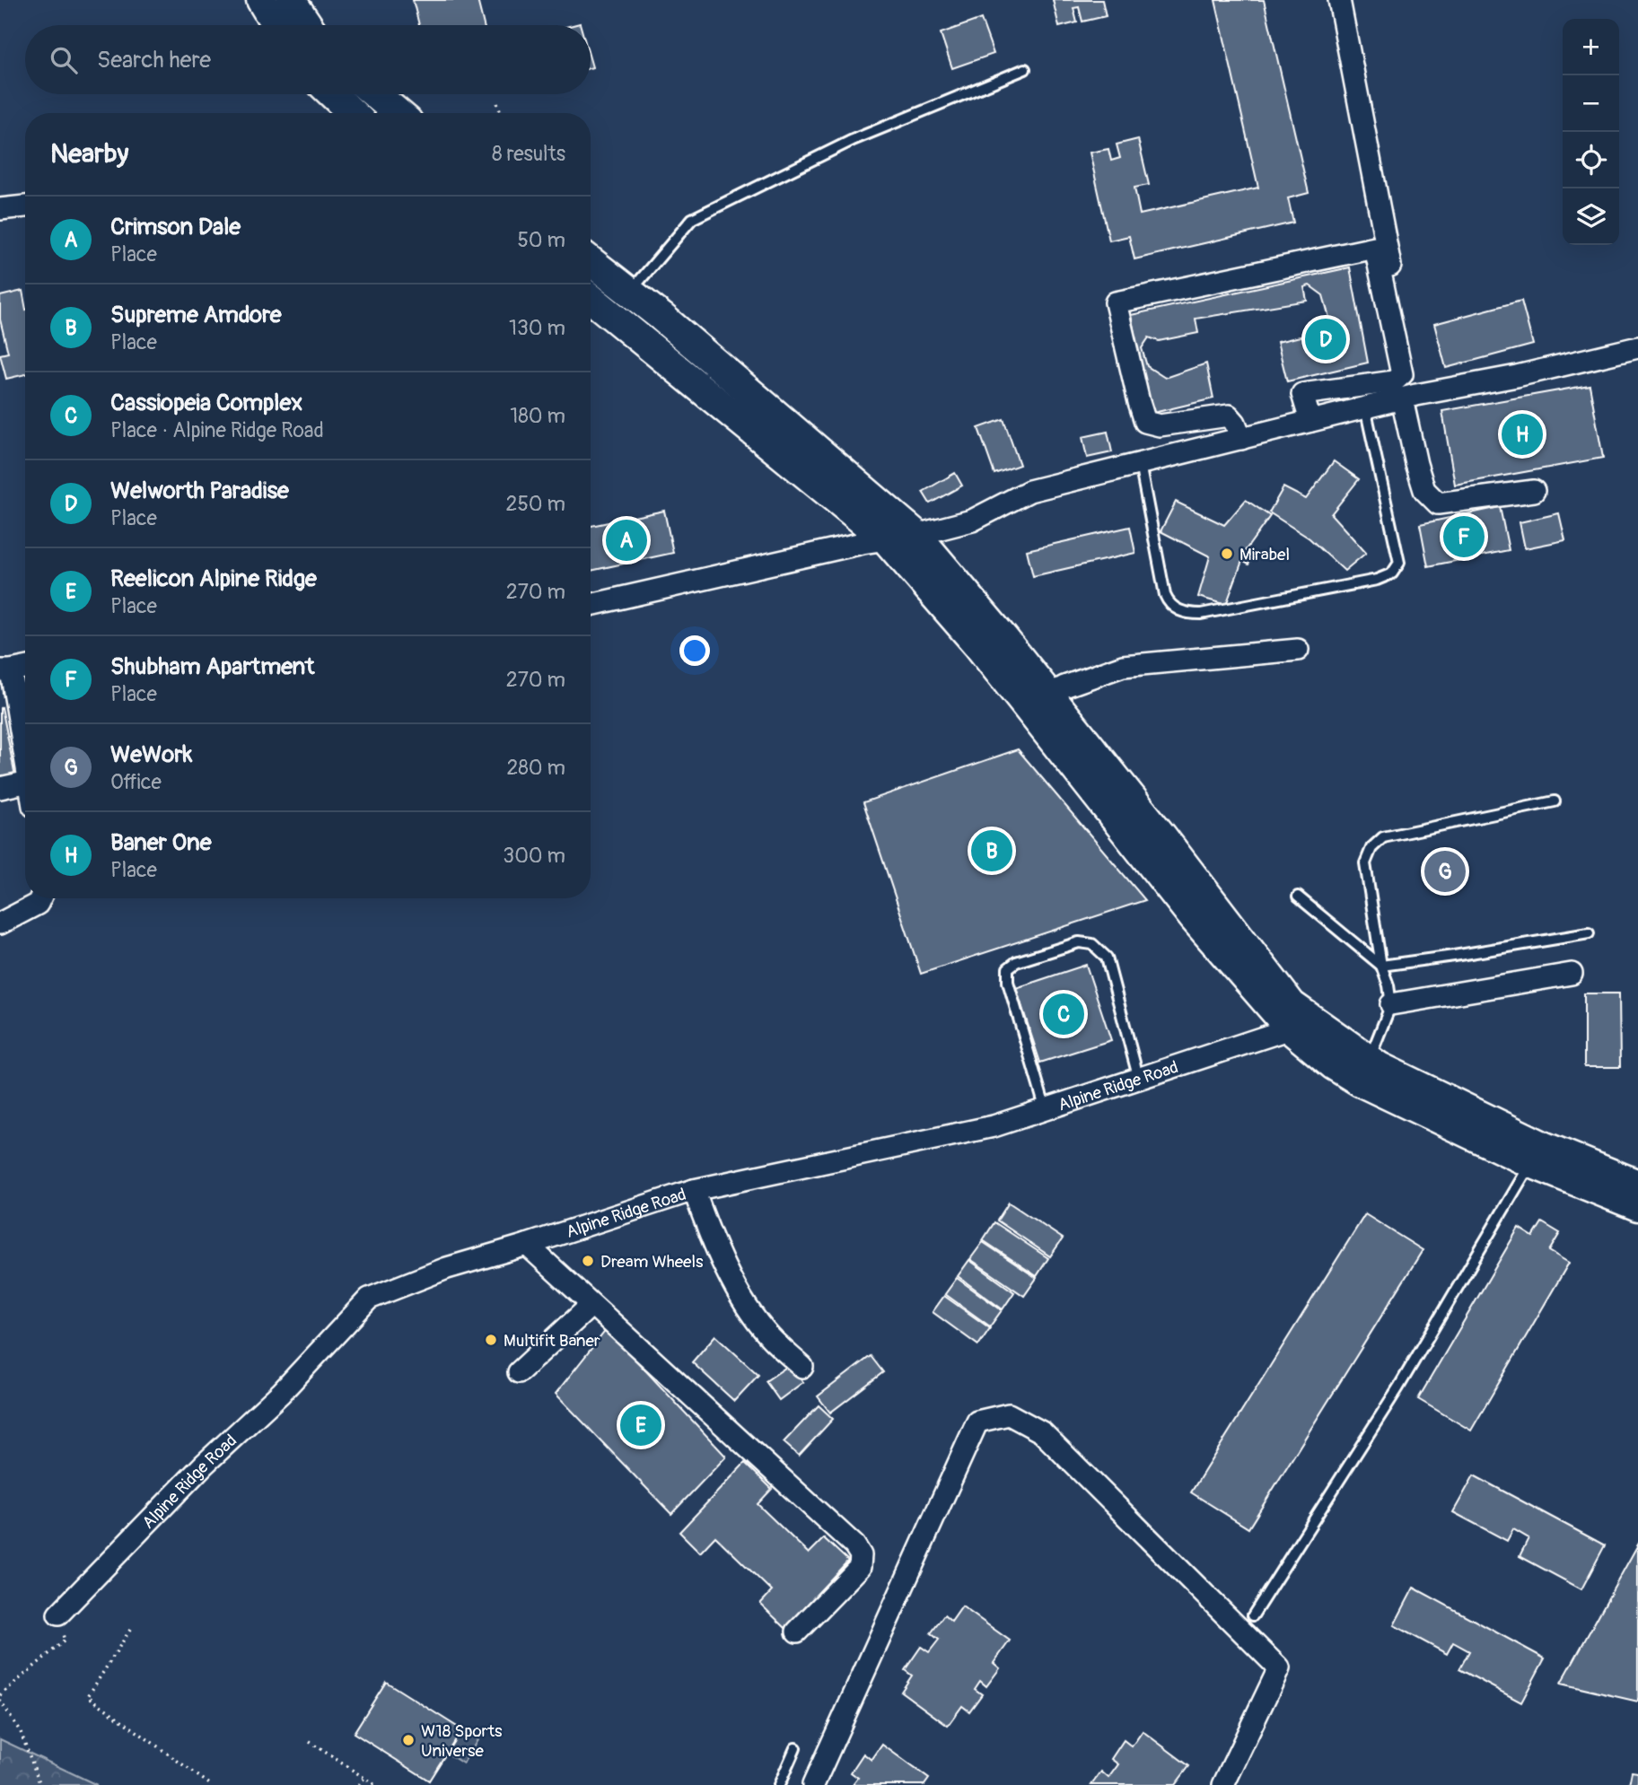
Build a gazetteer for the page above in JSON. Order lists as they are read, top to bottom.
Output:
{
  "streets": {
    "street": ["Alpine Ridge Road"]
  },
  "places": [
    "Mirabel",
    "Dream Wheels",
    "Multifit Baner",
    "W18 Sports Universe"
  ],
  "page": {
    "map_buttons": ["+", "−"],
    "search": "Search here",
    "heading": ["Nearby", "8 results"],
    "list": [
      {
        "mark": "A",
        "name": "Crimson Dale",
        "note": "Place",
        "value": "50 m"
      },
      {
        "mark": "B",
        "name": "Supreme Amdore",
        "note": "Place",
        "value": "130 m"
      },
      {
        "mark": "C",
        "name": "Cassiopeia Complex",
        "note": "Place · Alpine Ridge Road",
        "value": "180 m"
      },
      {
        "mark": "D",
        "name": "Welworth Paradise",
        "note": "Place",
        "value": "250 m"
      },
      {
        "mark": "E",
        "name": "Reelicon Alpine Ridge",
        "note": "Place",
        "value": "270 m"
      },
      {
        "mark": "F",
        "name": "Shubham Apartment",
        "note": "Place",
        "value": "270 m"
      },
      {
        "mark": "G",
        "name": "WeWork",
        "note": "Office",
        "value": "280 m"
      },
      {
        "mark": "H",
        "name": "Baner One",
        "note": "Place",
        "value": "300 m"
      }
    ],
    "pins": [
      "D",
      "H",
      "F",
      "A",
      "B",
      "G",
      "C",
      "E"
    ]
  }
}
